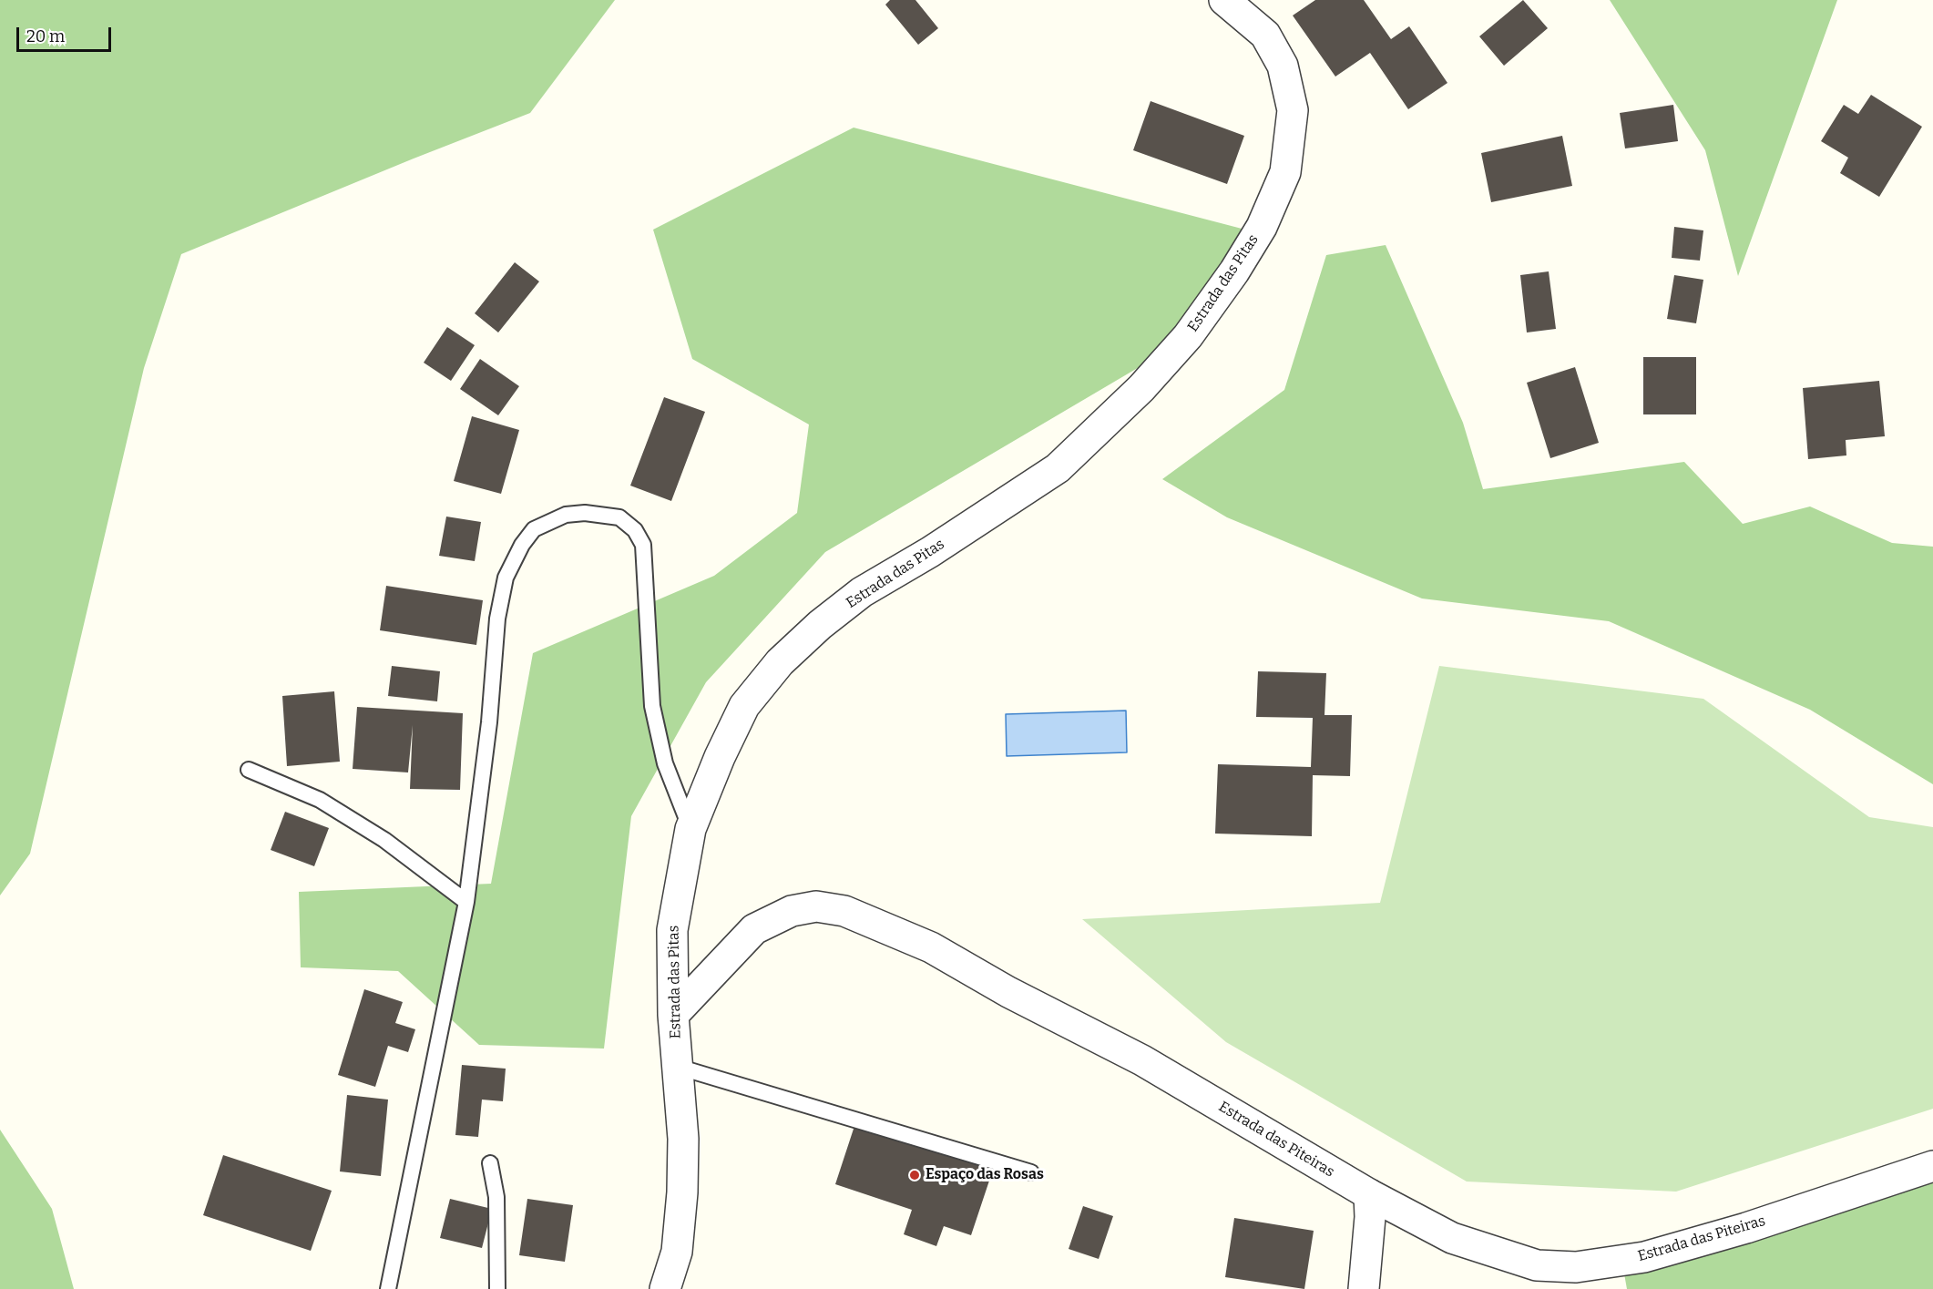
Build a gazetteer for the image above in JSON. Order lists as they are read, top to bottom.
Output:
{
  "streets": {
    "street": ["Estrada das Pitas", "Estrada das Piteiras"]
  },
  "crossings": [
    ["Estrada das Pitas", "Estrada das Piteiras"]
  ],
  "places": ["Espaço das Rosas"],
  "scale_bar": "20 m"
}
